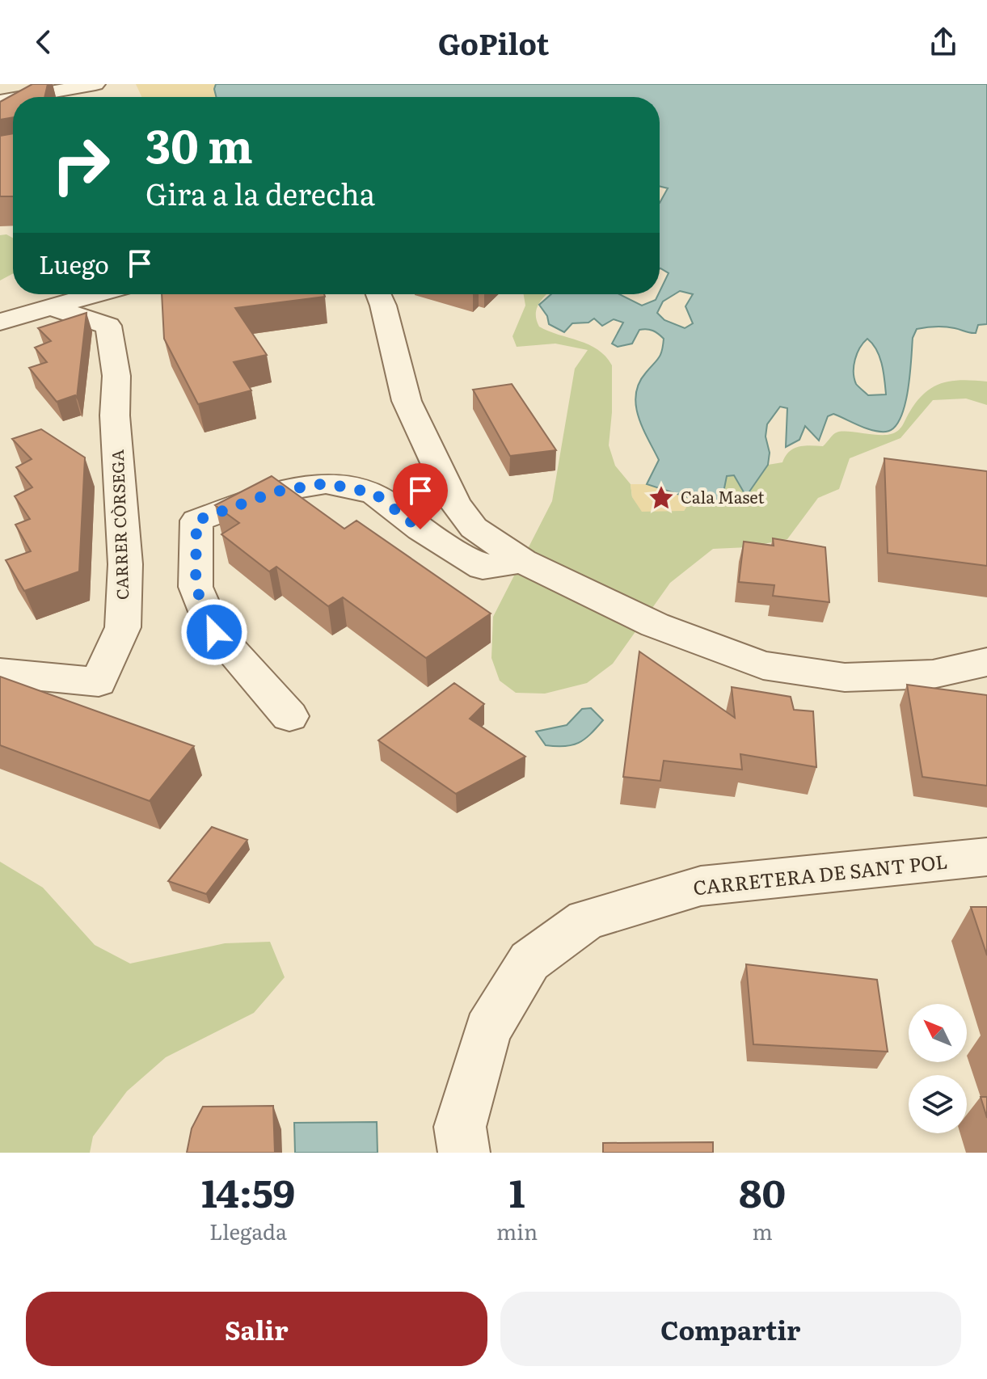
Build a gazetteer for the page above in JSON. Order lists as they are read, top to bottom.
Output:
{
  "streets": {
    "street": ["CARRER CÒRSEGA", "CARRETERA DE SANT POL"]
  },
  "places": {
    "place": ["Cala Maset"]
  },
  "north": "top left",
  "page": {
    "header": "GoPilot",
    "turn": ["30 m", "Gira a la derecha"],
    "then": "Luego",
    "eta": [
      "14:59",
      "Llegada",
      "1",
      "min",
      "80",
      "m"
    ],
    "buttons": ["Salir", "Compartir"]
  }
}
